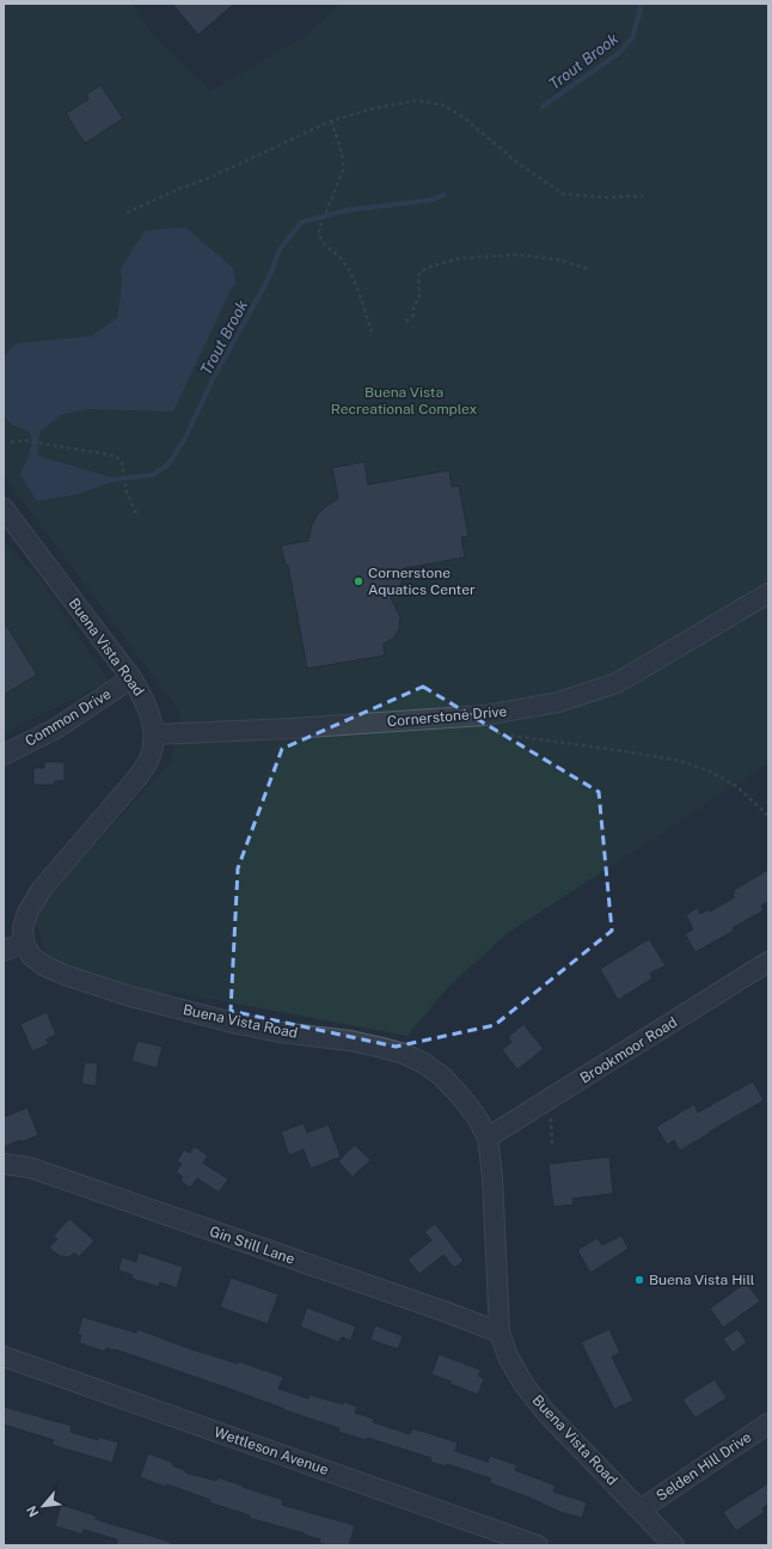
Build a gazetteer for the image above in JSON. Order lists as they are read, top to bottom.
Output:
{
  "streets": {
    "street": [
      "Buena Vista Road",
      "Cornerstone Drive",
      "Common Drive",
      "Brookmoor Road",
      "Gin Still Lane",
      "Wettleson Avenue",
      "Selden Hill Drive"
    ]
  },
  "crossings": [
    ["Buena Vista Road", "Cornerstone Drive"],
    ["Buena Vista Road", "Common Drive"],
    ["Buena Vista Road", "Brookmoor Road"],
    ["Buena Vista Road", "Gin Still Lane"],
    ["Buena Vista Road", "Selden Hill Drive"]
  ],
  "water": ["Trout Brook"],
  "parks": ["Buena Vista Recreational Complex"],
  "places": ["Cornerstone Aquatics Center", "Buena Vista Hill"],
  "north": "bottom left"
}
